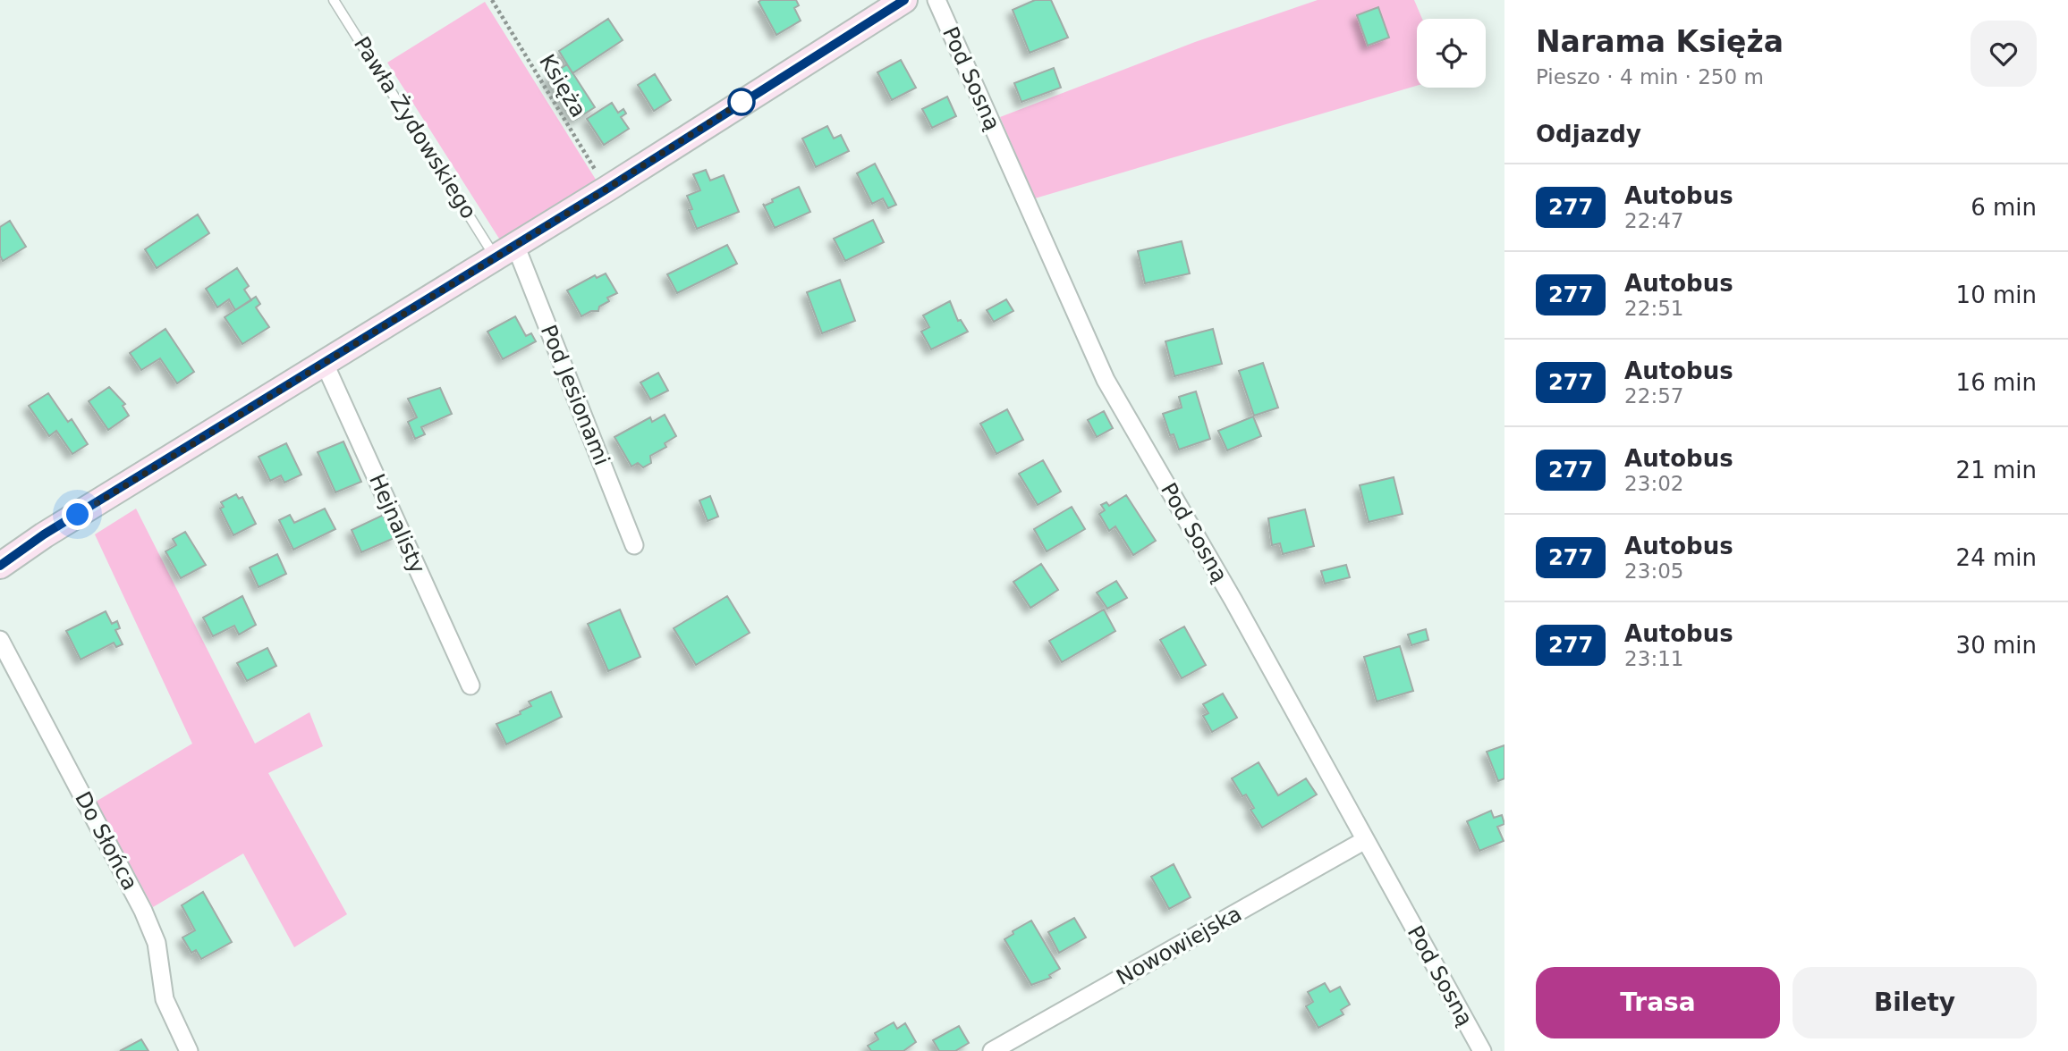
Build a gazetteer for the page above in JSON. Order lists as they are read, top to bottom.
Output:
{
  "streets": {
    "street": [
      "Pod Sosną",
      "Pod Jesionami",
      "Hejnalisty",
      "Do Słońca",
      "Nowowiejska"
    ],
    "lane": ["Pawła Żydowskiego"],
    "path": ["Księża"]
  },
  "crossings": [
    ["Pod Sosną", "Nowowiejska"],
    ["Pawła Żydowskiego", "Pod Jesionami"]
  ],
  "lines": ["bus line 277"],
  "page": {
    "heading": [
      ["Narama Księża", "Pieszo · 4 min · 250 m"],
      "Odjazdy"
    ],
    "list": [
      {
        "mark": "277",
        "name": "Autobus",
        "note": "22:47",
        "value": "6 min"
      },
      {
        "mark": "277",
        "name": "Autobus",
        "note": "22:51",
        "value": "10 min"
      },
      {
        "mark": "277",
        "name": "Autobus",
        "note": "22:57",
        "value": "16 min"
      },
      {
        "mark": "277",
        "name": "Autobus",
        "note": "23:02",
        "value": "21 min"
      },
      {
        "mark": "277",
        "name": "Autobus",
        "note": "23:05",
        "value": "24 min"
      },
      {
        "mark": "277",
        "name": "Autobus",
        "note": "23:11",
        "value": "30 min"
      }
    ],
    "buttons": ["Trasa", "Bilety"]
  }
}
